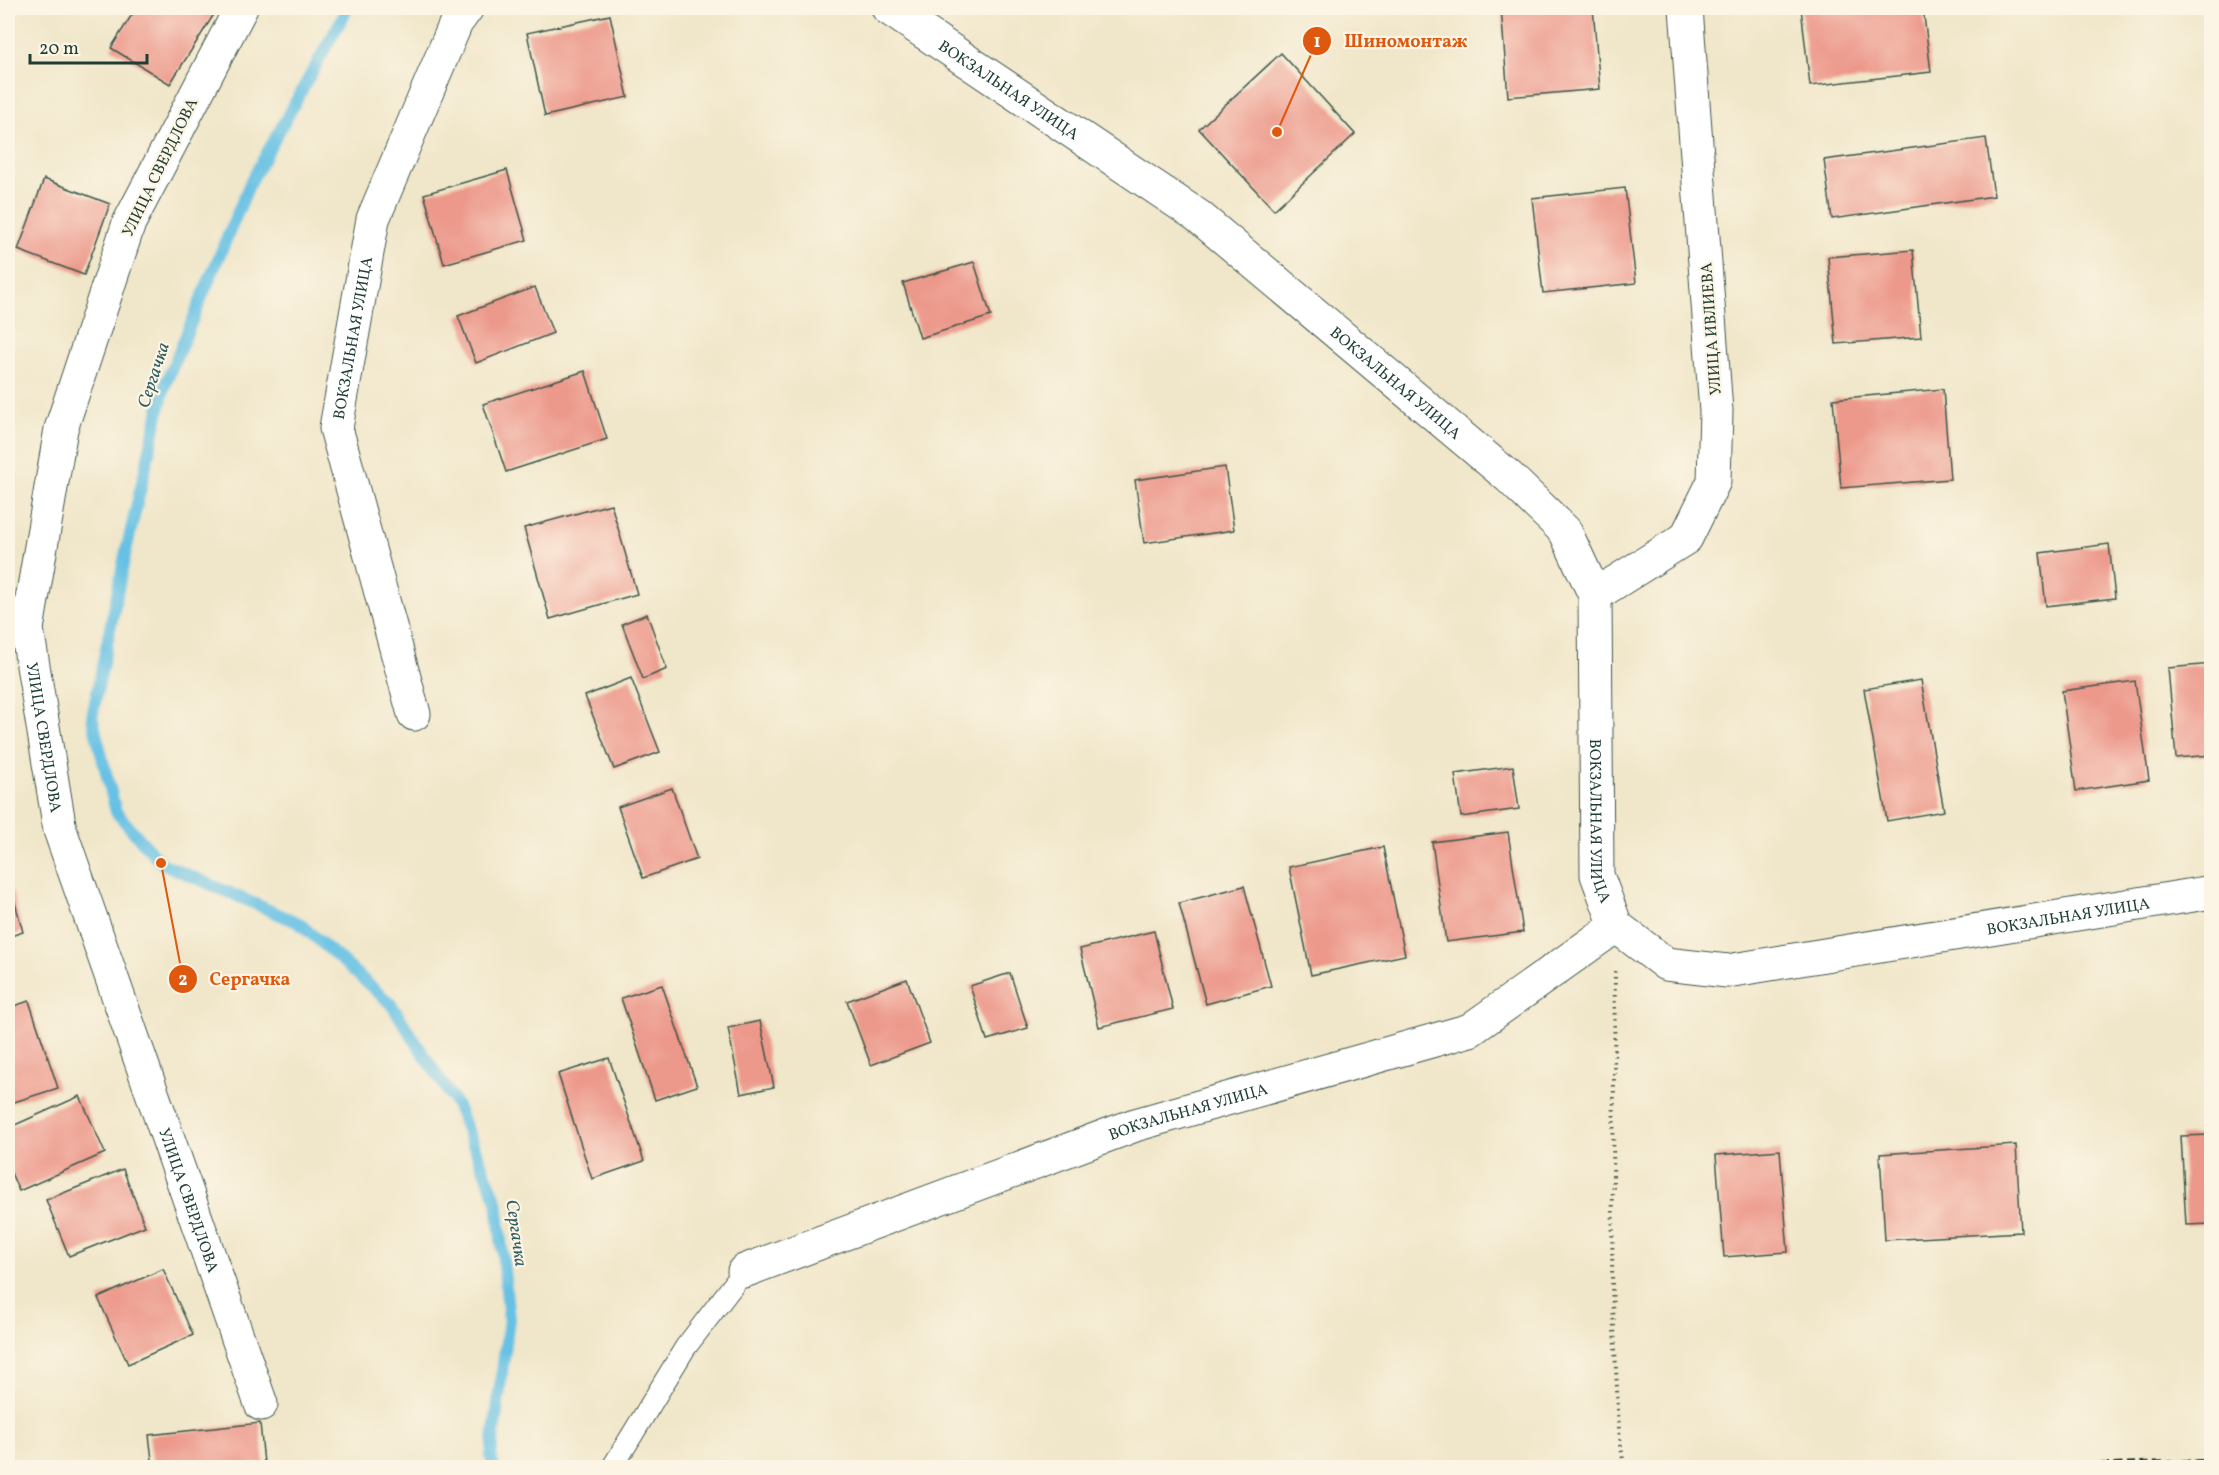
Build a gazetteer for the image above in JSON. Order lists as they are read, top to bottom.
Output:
{
  "streets": {
    "street": ["ВОКЗАЛЬНАЯ УЛИЦА", "УЛИЦА СВЕРДЛОВА", "УЛИЦА ИВЛИЕВА"]
  },
  "crossings": [
    ["ВОКЗАЛЬНАЯ УЛИЦА", "УЛИЦА ИВЛИЕВА"]
  ],
  "water": ["Сергачка"],
  "places": ["Шиномонтаж", "Сергачка"],
  "scale_bar": "20 m"
}
